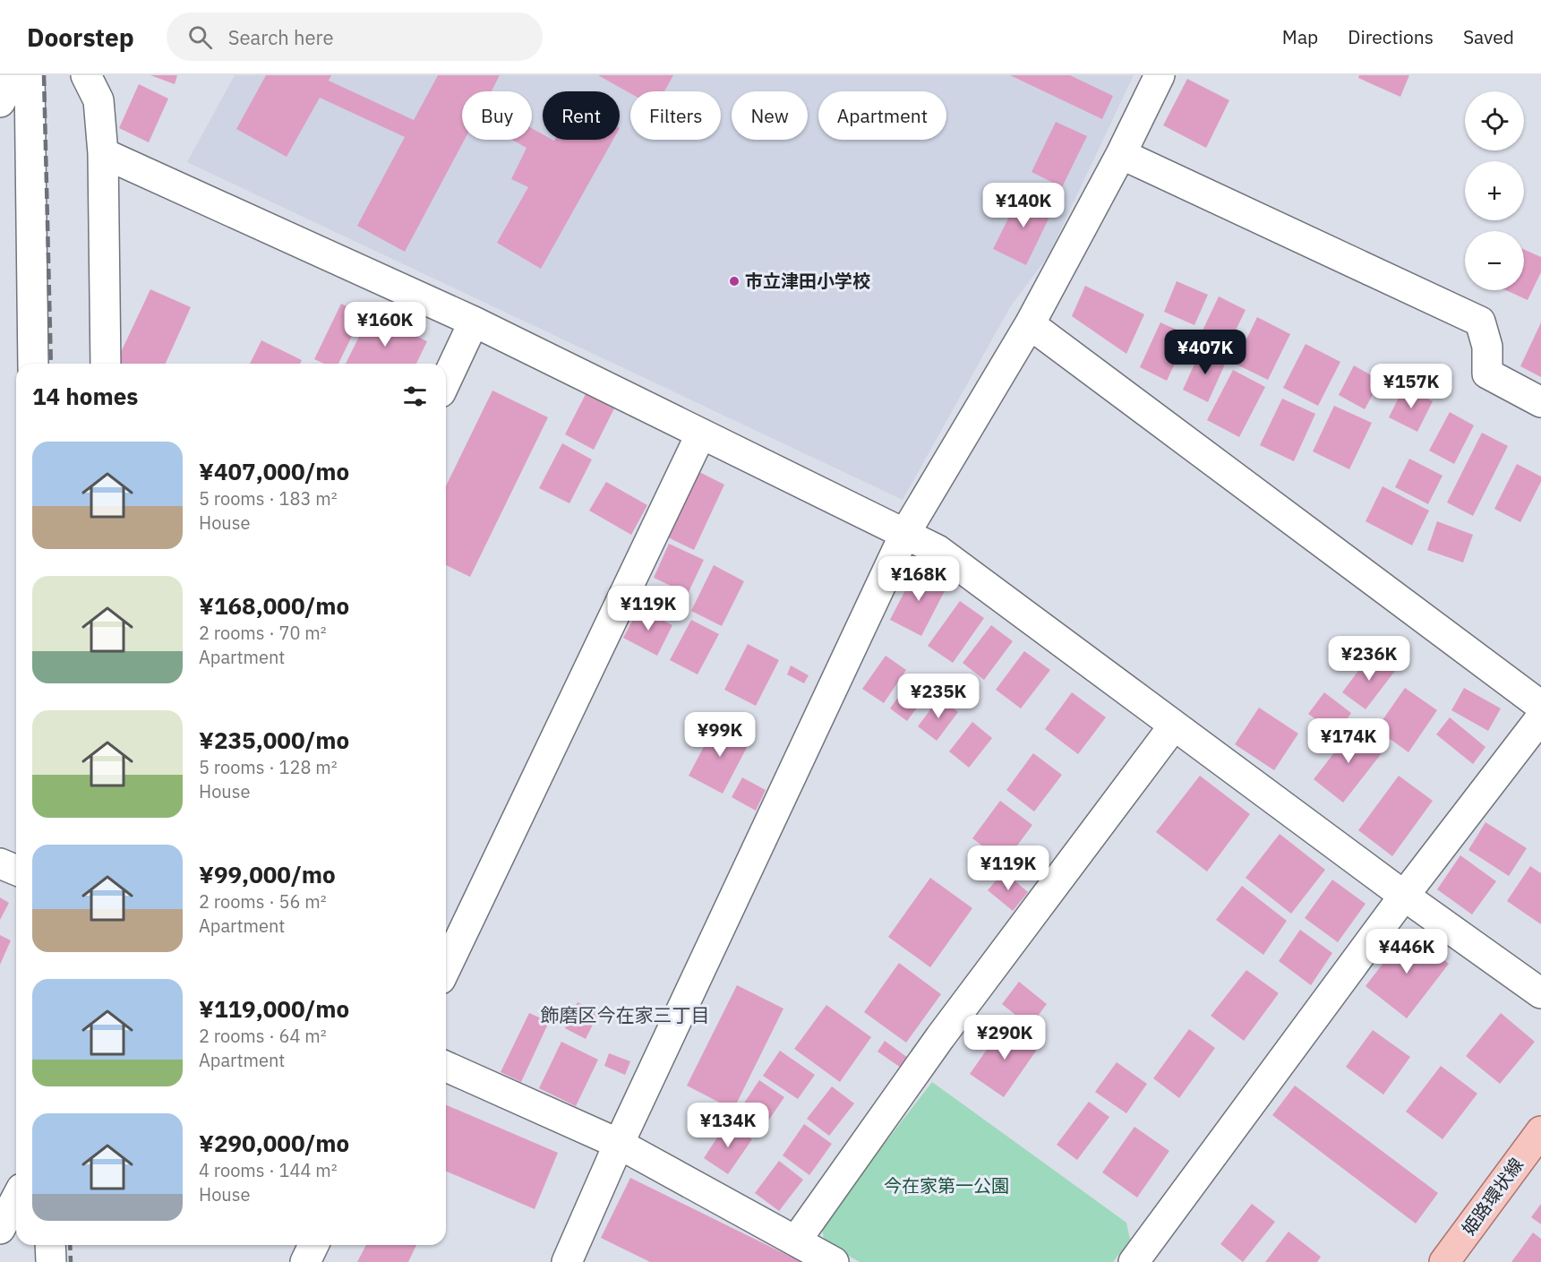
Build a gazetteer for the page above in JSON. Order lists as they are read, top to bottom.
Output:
{
  "streets": {
    "main road": ["姫路環状線"]
  },
  "districts": ["飾磨区今在家三丁目"],
  "parks": ["今在家第一公園"],
  "places": ["市立津田小学校"],
  "page": {
    "header": "Doorstep",
    "search": "Search here",
    "nav": ["Map", "Directions", "Saved"],
    "map_buttons": ["+", "−"],
    "chip": [
      "Buy",
      "Rent",
      "Filters",
      "New",
      "Apartment"
    ],
    "price": [
      "¥140K",
      "¥160K",
      "¥407K",
      "¥157K",
      "¥168K",
      "¥119K",
      "¥236K",
      "¥235K",
      "¥99K",
      "¥174K",
      "¥119K",
      "¥446K",
      "¥290K",
      "¥134K"
    ],
    "heading": "14 homes",
    "list": [
      {
        "name": "¥407,000/mo",
        "note": "5 rooms · 183 m² · House"
      },
      {
        "name": "¥168,000/mo",
        "note": "2 rooms · 70 m² · Apartment"
      },
      {
        "name": "¥235,000/mo",
        "note": "5 rooms · 128 m² · House"
      },
      {
        "name": "¥99,000/mo",
        "note": "2 rooms · 56 m² · Apartment"
      },
      {
        "name": "¥119,000/mo",
        "note": "2 rooms · 64 m² · Apartment"
      },
      {
        "name": "¥290,000/mo",
        "note": "4 rooms · 144 m² · House"
      }
    ]
  }
}
